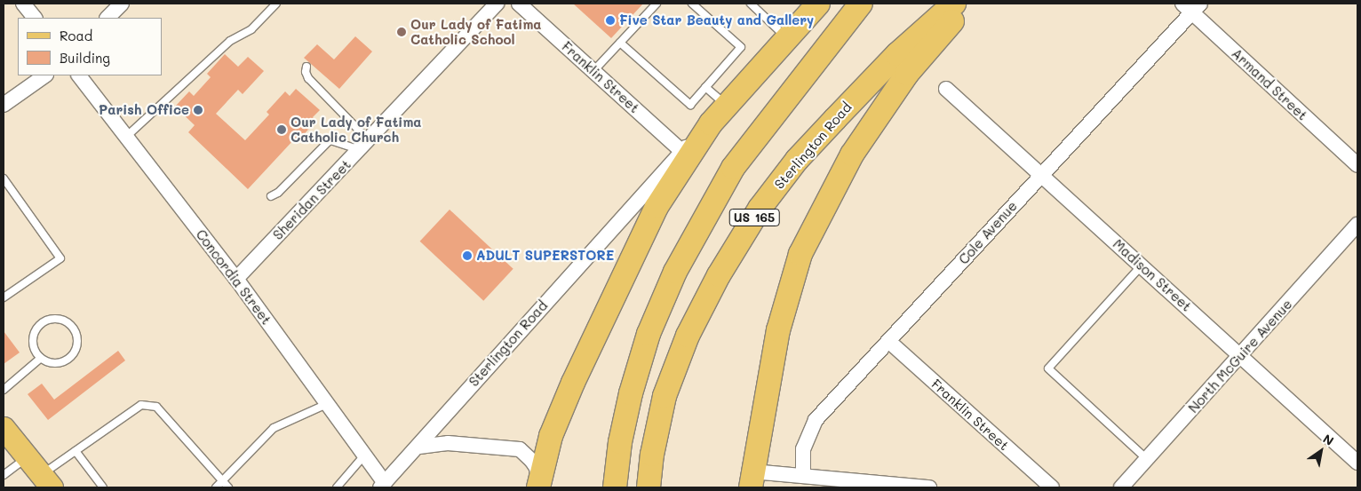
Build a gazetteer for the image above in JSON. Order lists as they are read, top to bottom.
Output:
{
  "streets": {
    "highway": ["Sterlington Road", "US 165"],
    "street": [
      "Franklin Street",
      "Armand Street",
      "Sheridan Street",
      "Cole Avenue",
      "Madison Street",
      "Concordia Street",
      "North McGuire Avenue"
    ]
  },
  "crossings": [
    ["Franklin Street", "Sterlington Road"],
    ["Franklin Street", "Cole Avenue"],
    ["Armand Street", "Cole Avenue"],
    ["Sterlington Road", "Concordia Street"],
    ["Sheridan Street", "Concordia Street"],
    ["Cole Avenue", "Madison Street"],
    ["Madison Street", "North McGuire Avenue"]
  ],
  "places": [
    "Five Star Beauty and Gallery",
    "Our Lady of Fatima Catholic School",
    "Parish Office",
    "Our Lady of Fatima Catholic Church",
    "ADULT SUPERSTORE"
  ],
  "legend": ["Road", "Building"],
  "north": "top right"
}
